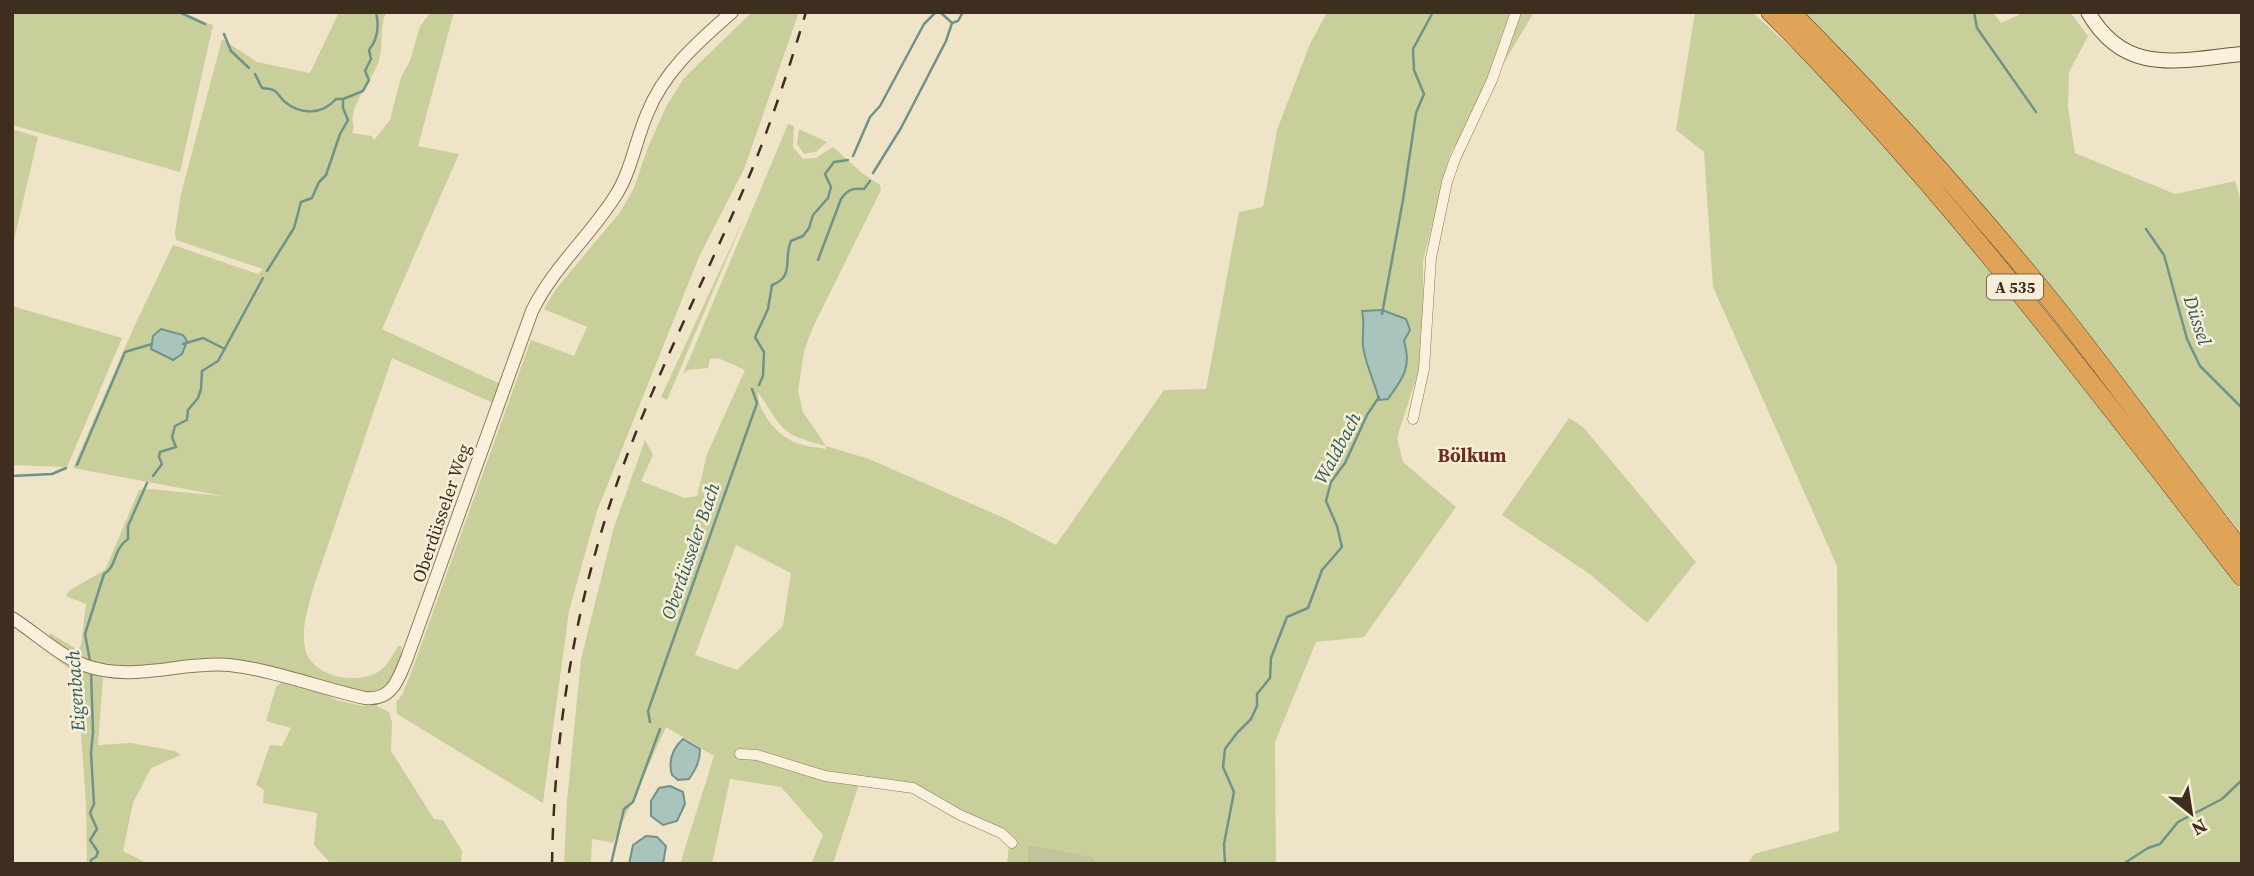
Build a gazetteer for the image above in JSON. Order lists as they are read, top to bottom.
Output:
{
  "streets": {
    "highway": ["A 535"],
    "street": ["Oberdüsseler Weg"]
  },
  "districts": ["Bölkum"],
  "water": [
    "Düssel",
    "Waldbach",
    "Oberdüsseler Bach",
    "Eigenbach"
  ],
  "north": "bottom right"
}
